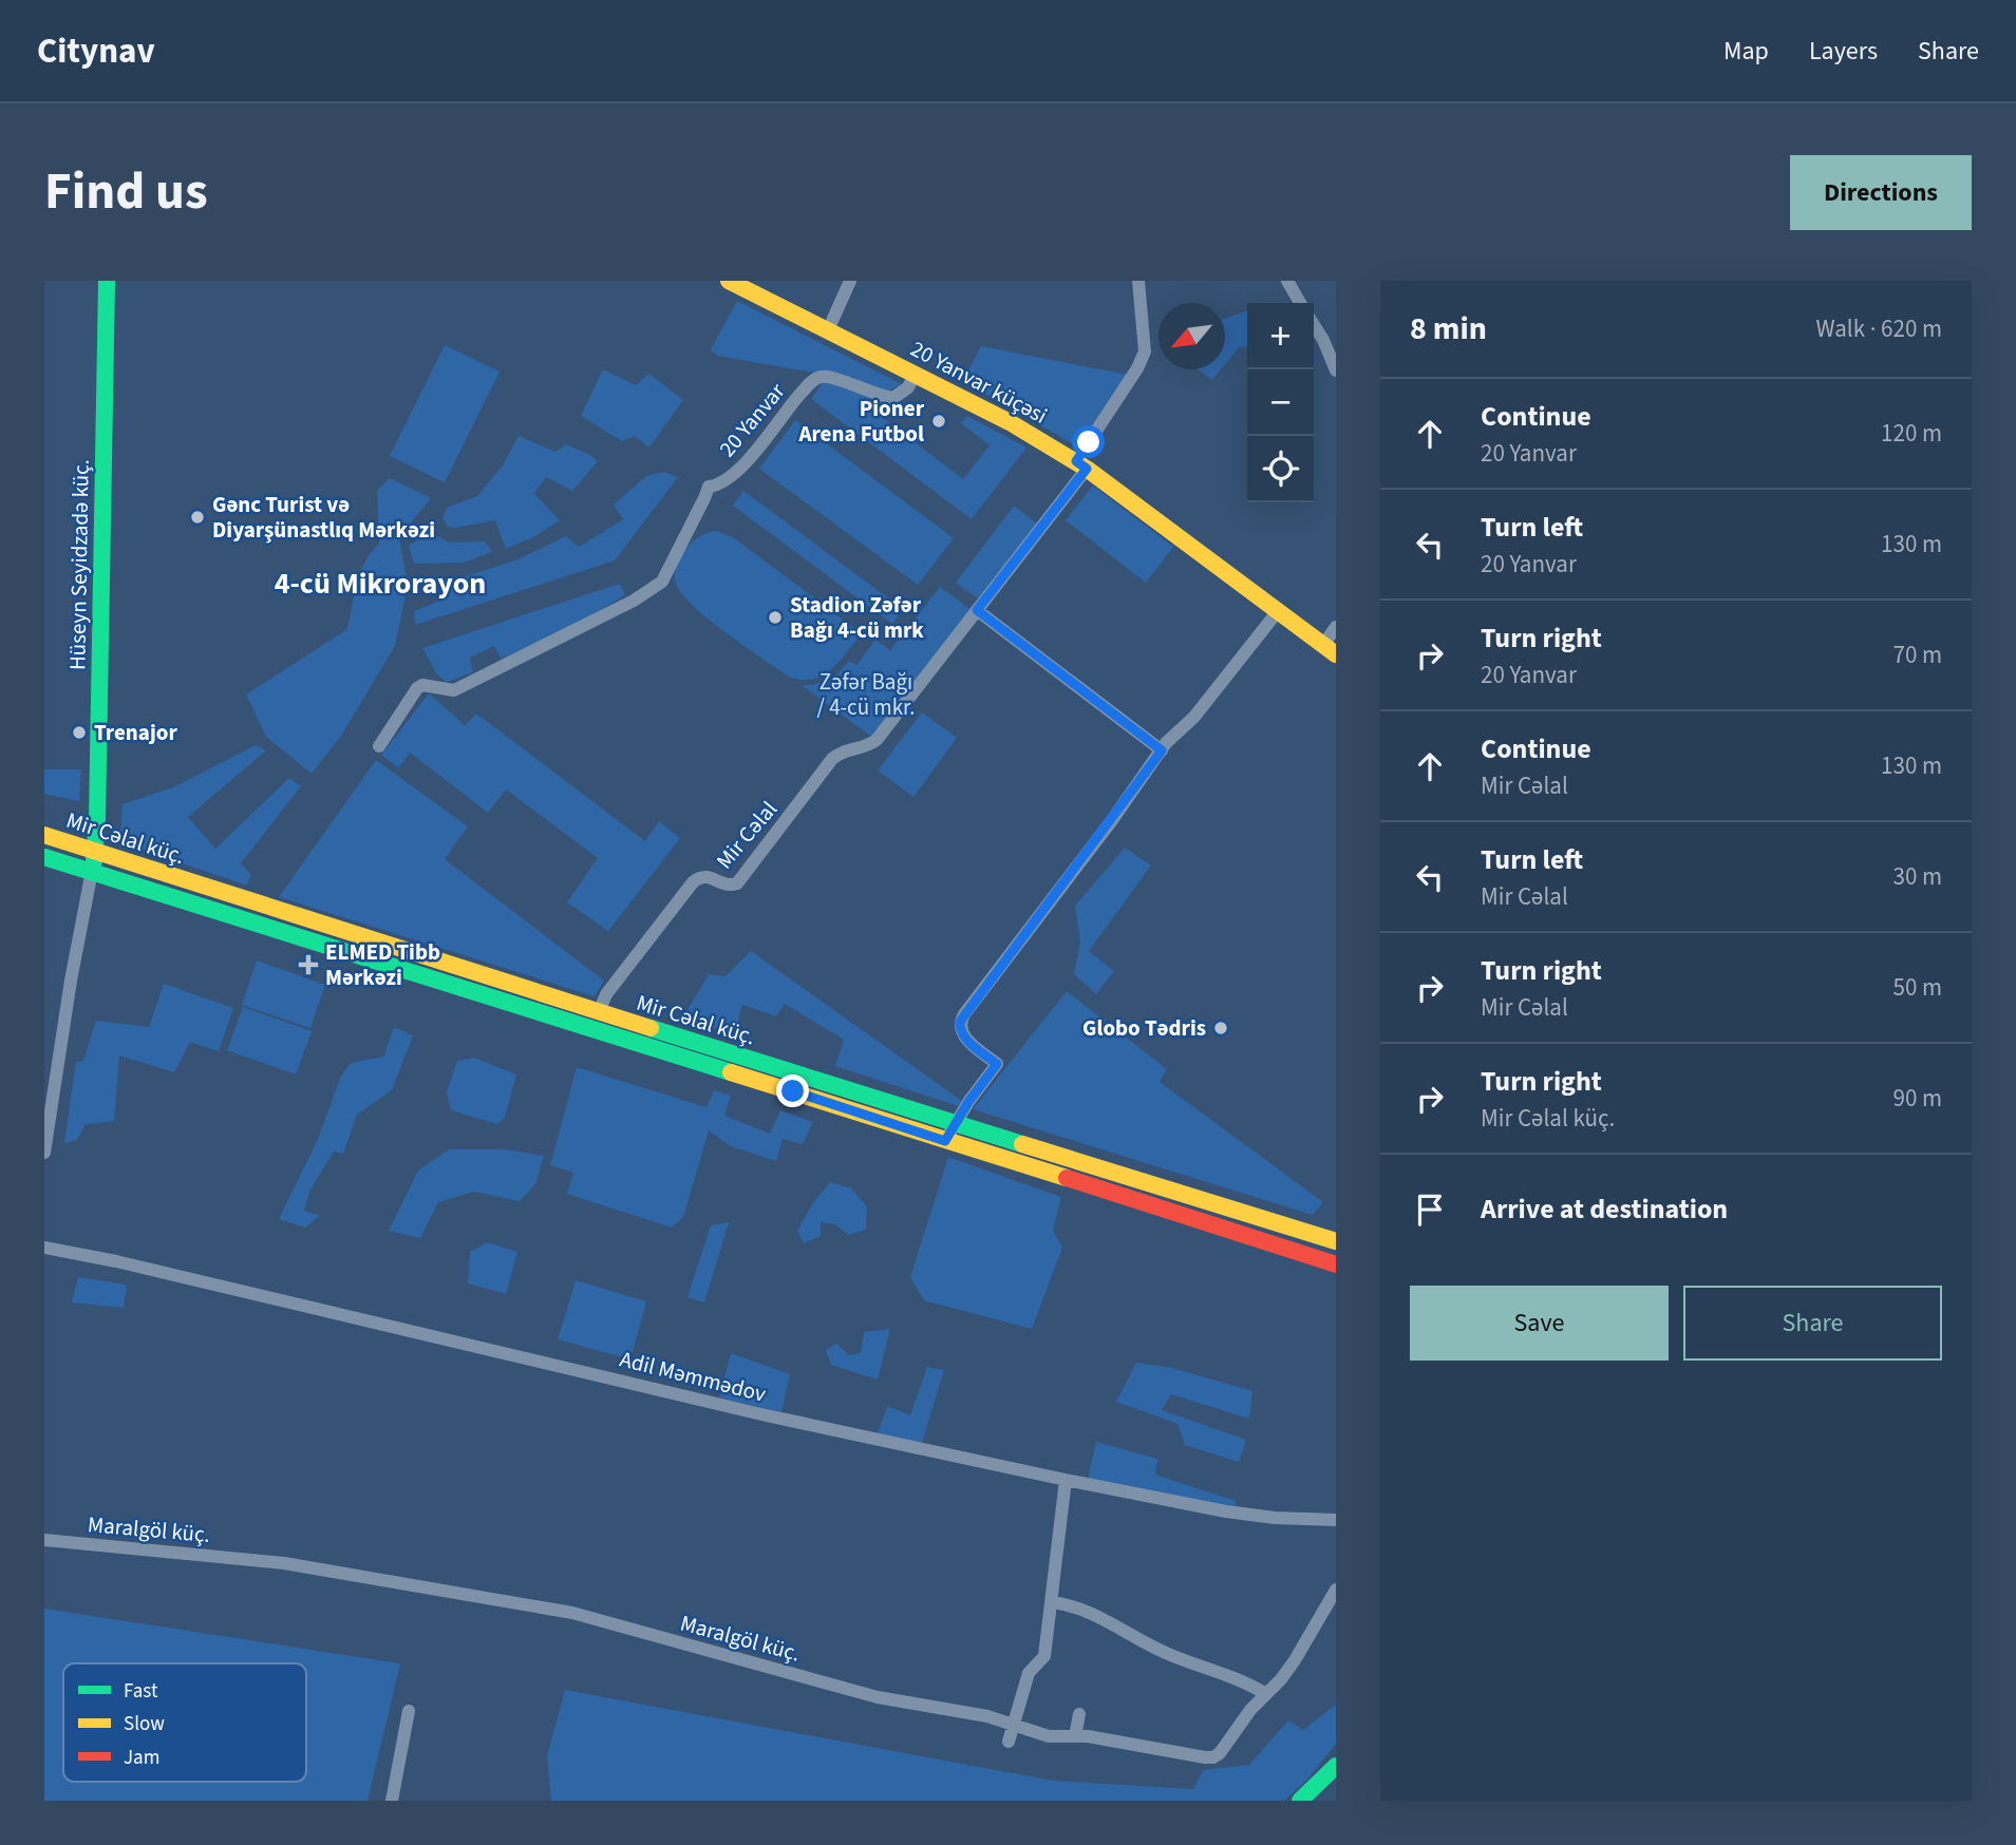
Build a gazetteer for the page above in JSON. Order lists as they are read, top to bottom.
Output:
{
  "streets": {
    "street": [
      "20 Yanvar küçəsi",
      "20 Yanvar",
      "Hüseyn Seyidzadə küç.",
      "Mir Cəlal",
      "Mir Cəlal küç.",
      "Adil Məmmədov",
      "Maralgöl küç."
    ]
  },
  "crossings": [
    ["20 Yanvar küçəsi", "20 Yanvar"],
    ["Hüseyn Seyidzadə küç.", "Mir Cəlal küç."],
    ["Mir Cəlal", "Mir Cəlal küç."]
  ],
  "districts": ["4-cü Mikrorayon"],
  "parks": ["Zəfər Bağı / 4-cü mkr."],
  "places": {
    "other": [
      "Pioner Arena Futbol",
      "Gənc Turist və Diyarşünastlıq Mərkəzi",
      "Stadion Zəfər Bağı 4-cü mrk",
      "Trenajor",
      "Globo Tədris"
    ],
    "health": ["ELMED Tibb Mərkəzi"]
  },
  "legend": ["Fast", "Slow", "Jam"],
  "north": "bottom left",
  "page": {
    "header": "Citynav",
    "nav": ["Map", "Layers", "Share"],
    "title": "Find us",
    "buttons": [
      "Directions",
      ["Save", "Share"]
    ],
    "heading": ["8 min", "Walk · 620 m"],
    "map_buttons": ["+", "−"],
    "list": [
      ["Continue", "20 Yanvar", "120 m"],
      ["Turn left", "20 Yanvar", "130 m"],
      ["Turn right", "20 Yanvar", "70 m"],
      ["Continue", "Mir Cəlal", "130 m"],
      ["Turn left", "Mir Cəlal", "30 m"],
      ["Turn right", "Mir Cəlal", "50 m"],
      ["Turn right", "Mir Cəlal küç.", "90 m"],
      "Arrive at destination"
    ]
  }
}
